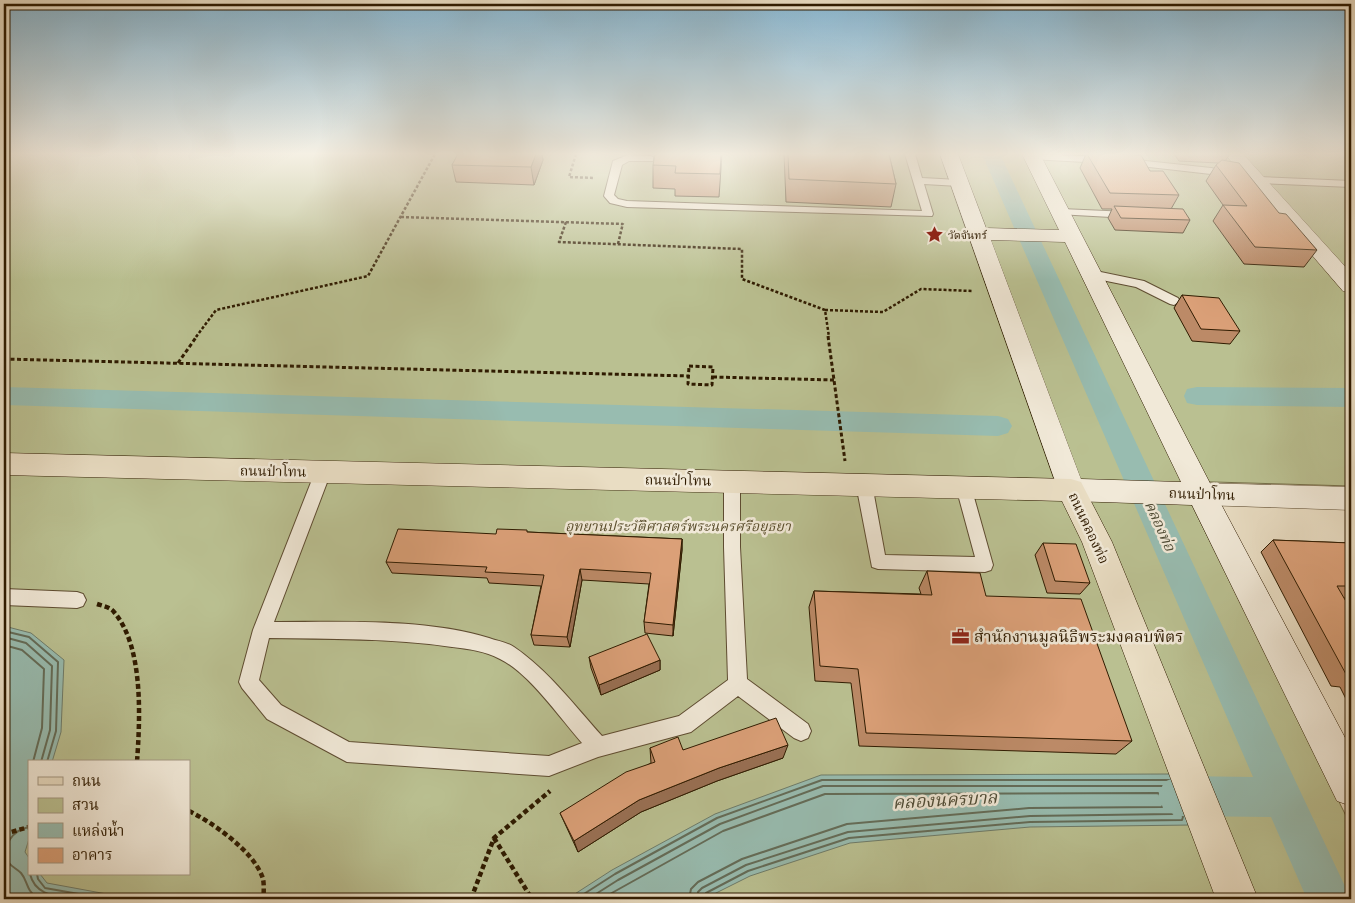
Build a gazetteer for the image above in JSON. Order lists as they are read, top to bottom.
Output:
{
  "streets": {
    "main road": ["ถนนป่าโทน", "ถนนคลองท่อ"]
  },
  "crossings": [
    ["ถนนป่าโทน", "ถนนคลองท่อ"]
  ],
  "water": ["คลองท่อ", "คลองนครบาล"],
  "parks": ["อุทยานประวัติศาสตร์พระนครศรีอยุธยา"],
  "places": {
    "place": ["วัดจันทร์"],
    "office": ["สำนักงานมูลนิธิพระมงคลบพิตร"]
  },
  "legend": [
    "ถนน",
    "สวน",
    "แหล่งน้ำ",
    "อาคาร"
  ]
}
